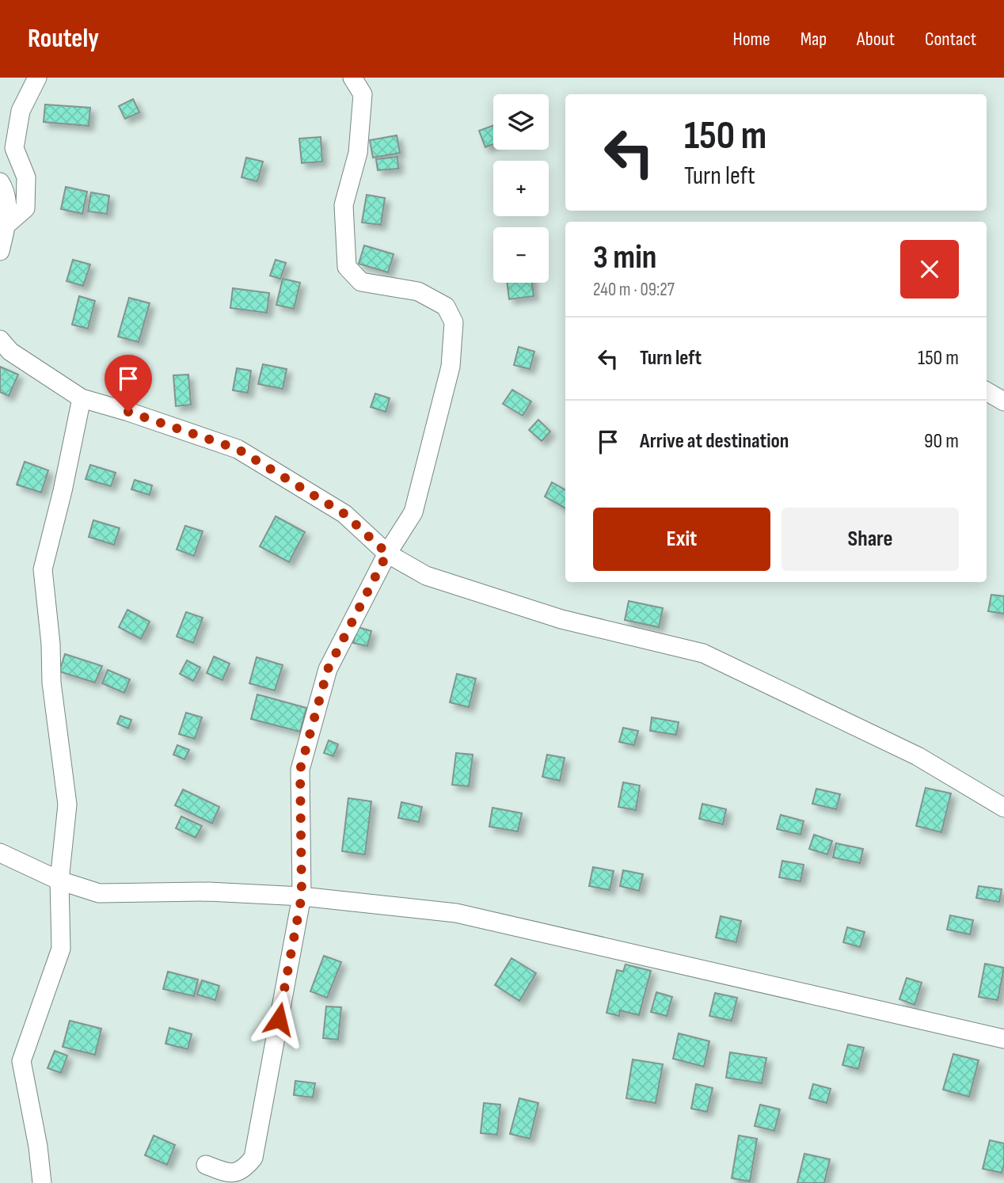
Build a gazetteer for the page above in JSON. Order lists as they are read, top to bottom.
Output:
{
  "page": {
    "header": "Routely",
    "nav": [
      "Home",
      "Map",
      "About",
      "Contact"
    ],
    "map_buttons": ["+", "−"],
    "turn": ["150 m", "Turn left"],
    "heading": ["3 min", "240 m · 09:27"],
    "list": [
      {
        "name": "Turn left",
        "value": "150 m"
      },
      {
        "name": "Arrive at destination",
        "value": "90 m"
      }
    ],
    "buttons": ["Exit", "Share"]
  }
}
